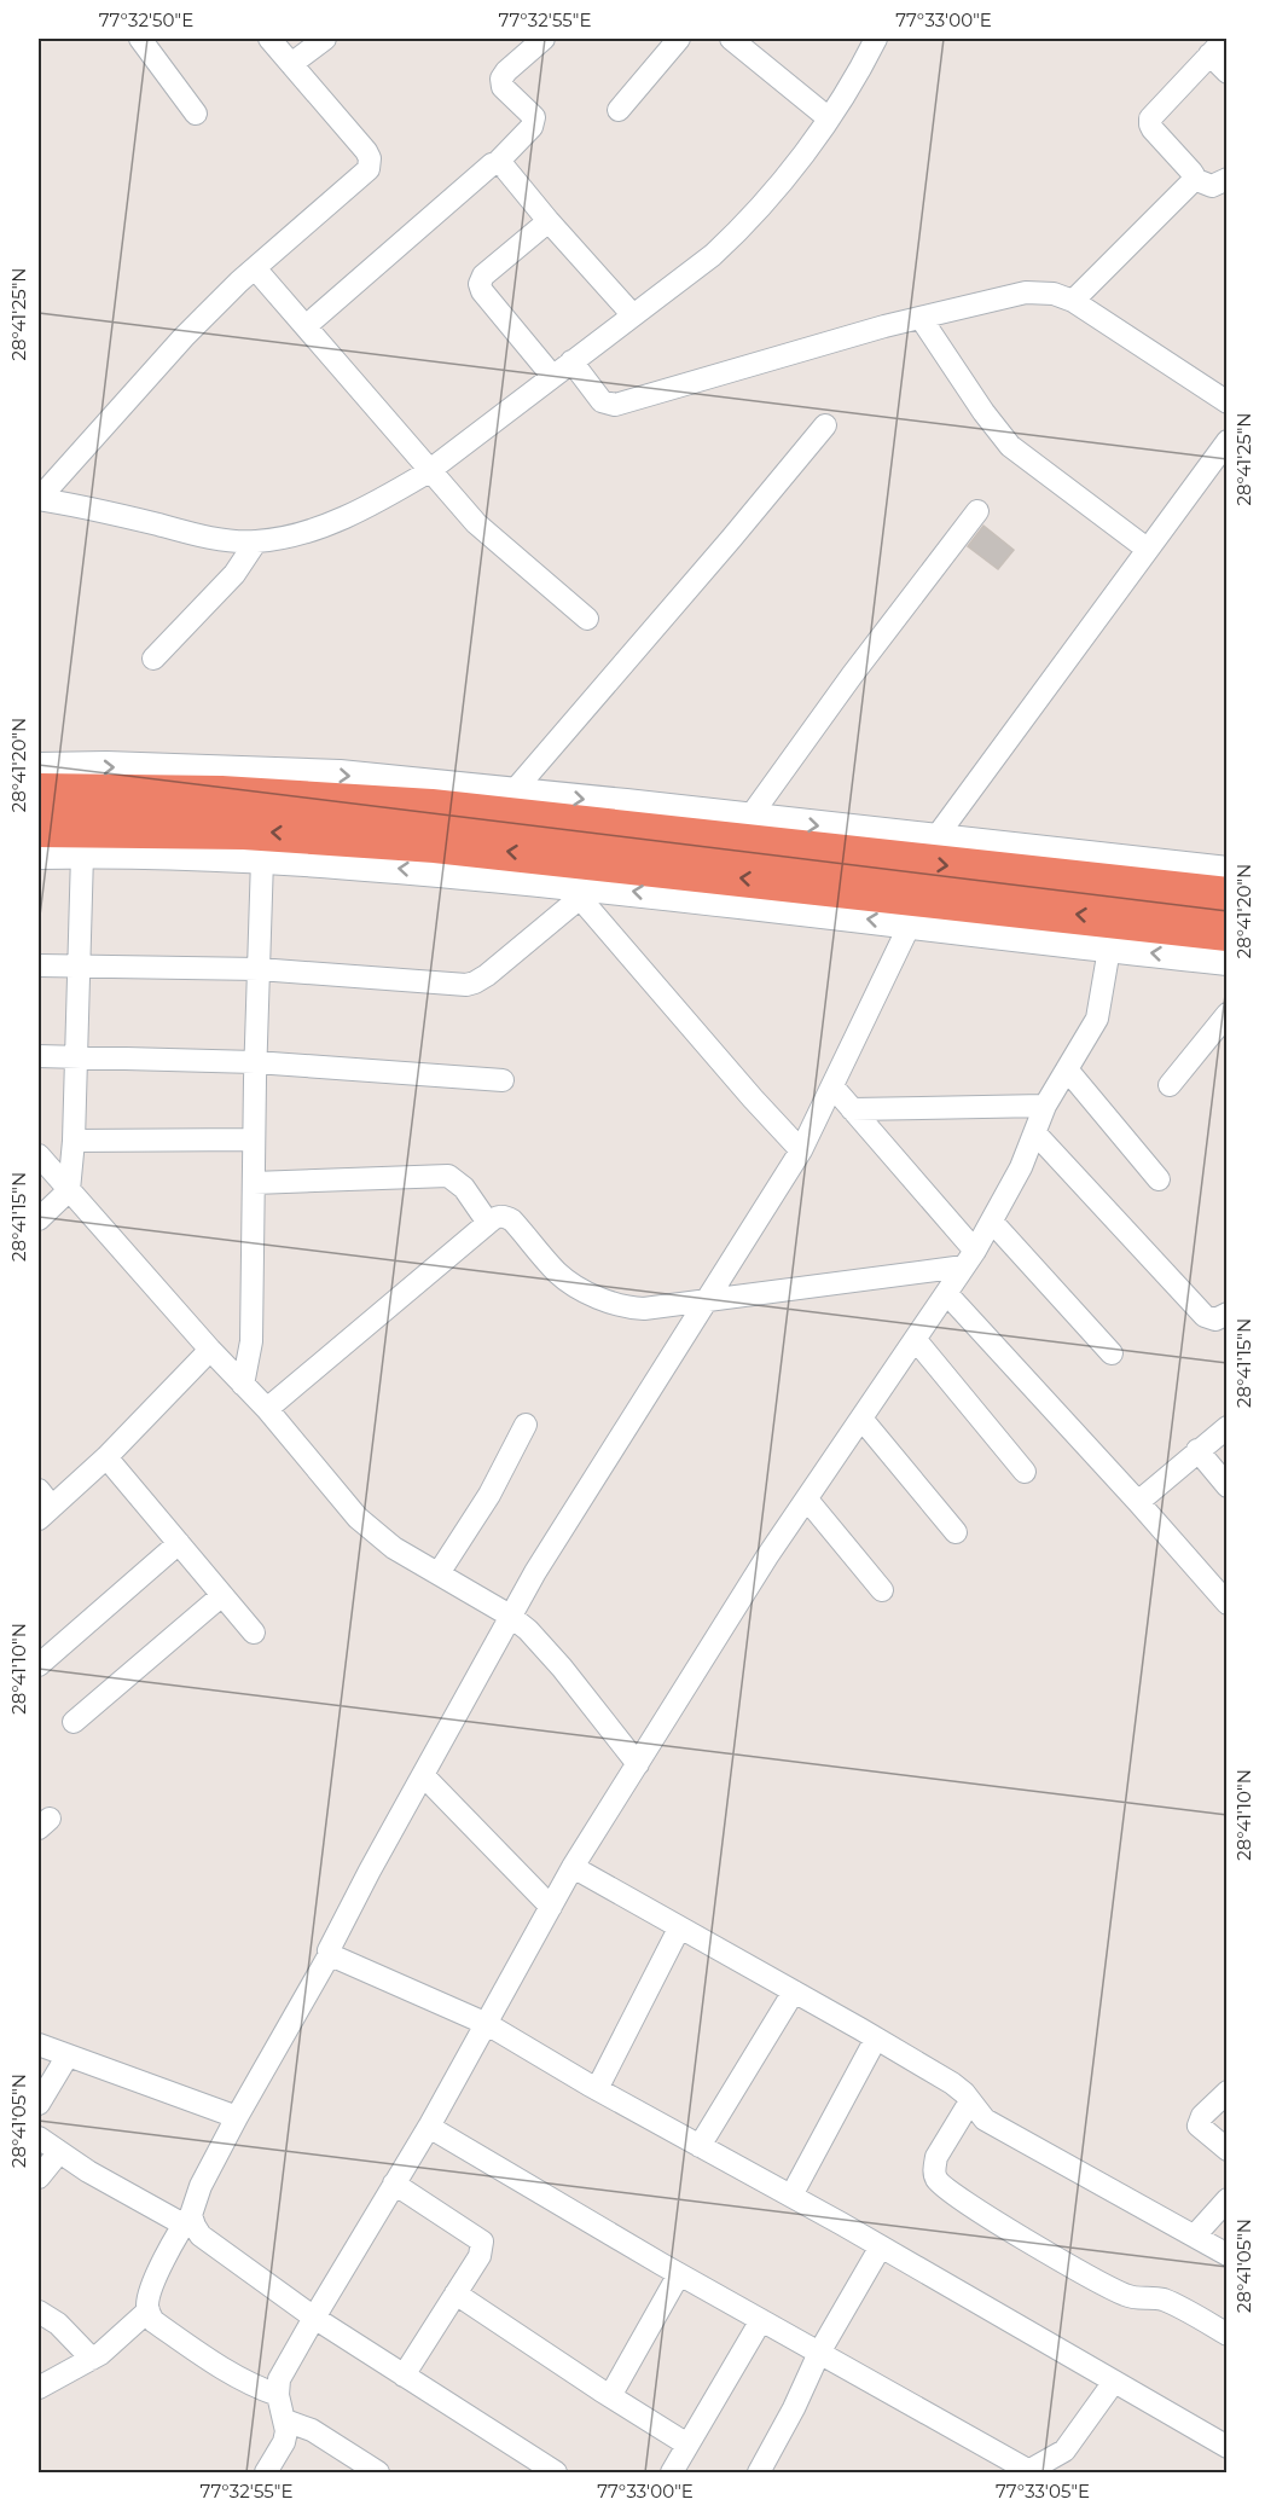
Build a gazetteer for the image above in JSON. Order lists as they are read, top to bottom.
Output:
{
  "coordinates": [
    "77°32'50\"E",
    "77°32'55\"E",
    "77°33'00\"E",
    "28°41'25\"N",
    "28°41'20\"N",
    "28°41'15\"N",
    "28°41'10\"N",
    "28°41'05\"N",
    "77°33'05\"E"
  ]
}
